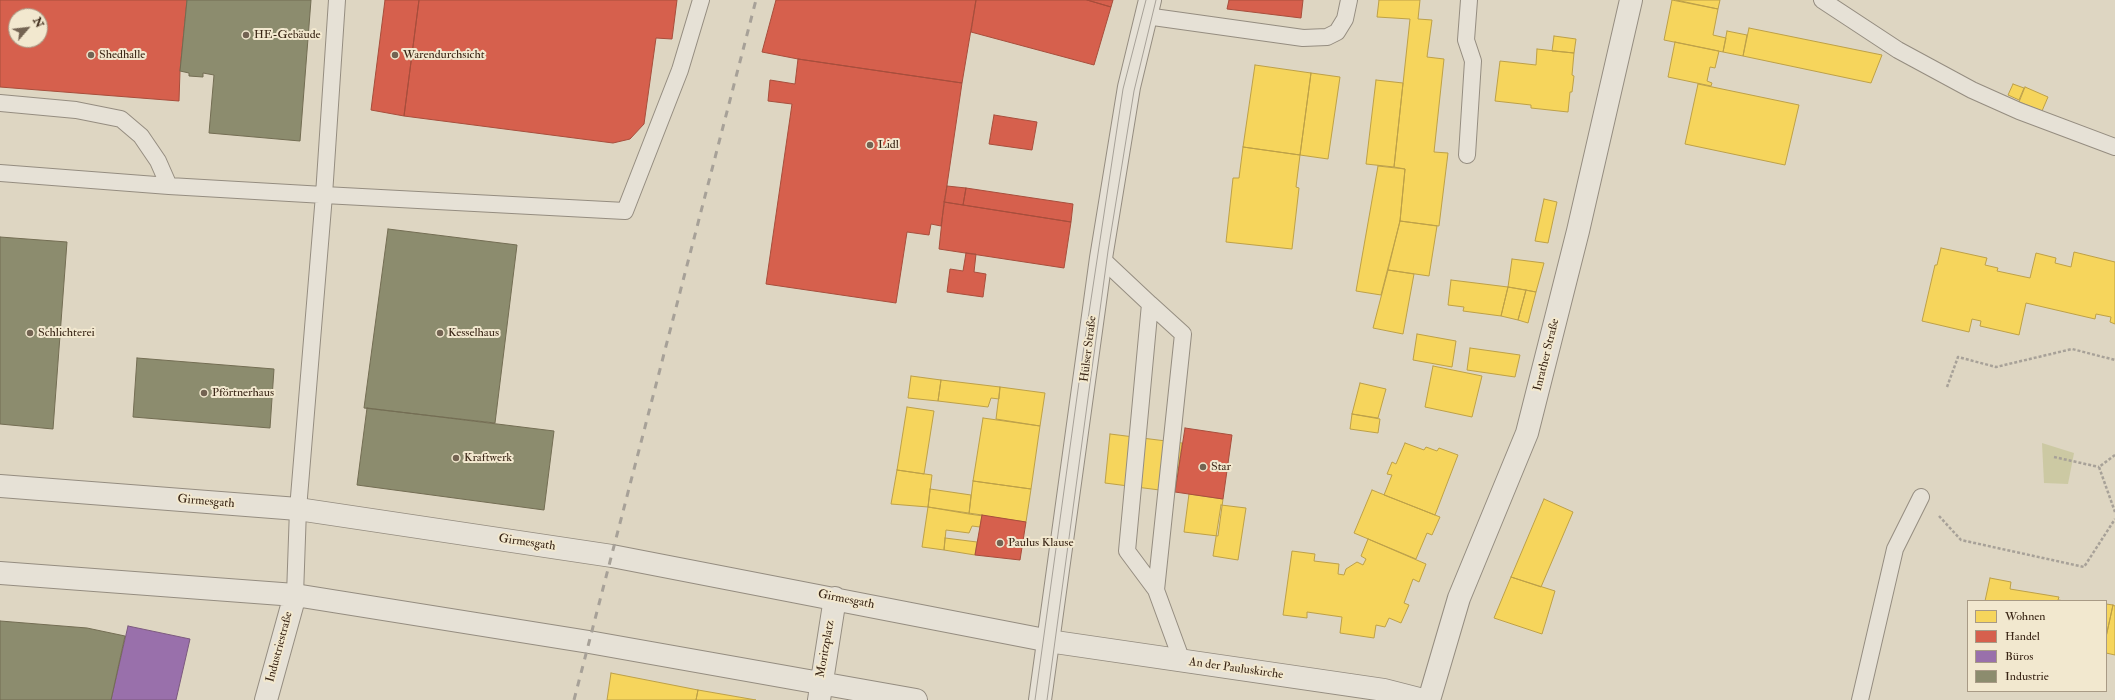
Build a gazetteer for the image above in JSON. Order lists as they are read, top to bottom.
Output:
{
  "streets": {
    "street": [
      "Hülser Straße",
      "Inrather Straße",
      "Girmesgath",
      "Industriestraße",
      "Moritzplatz",
      "An der Pauluskirche"
    ]
  },
  "crossings": [
    ["Hülser Straße", "Girmesgath"],
    ["Hülser Straße", "An der Pauluskirche"],
    ["Girmesgath", "Moritzplatz"],
    ["Girmesgath", "An der Pauluskirche"]
  ],
  "places": [
    "HE-Gebäude",
    "Shedhalle",
    "Warendurchsicht",
    "Lidl",
    "Schlichterei",
    "Kesselhaus",
    "Pförtnerhaus",
    "Kraftwerk",
    "Star",
    "Paulus Klause"
  ],
  "legend": [
    "Wohnen",
    "Handel",
    "Büros",
    "Industrie"
  ],
  "north": "top right"
}
